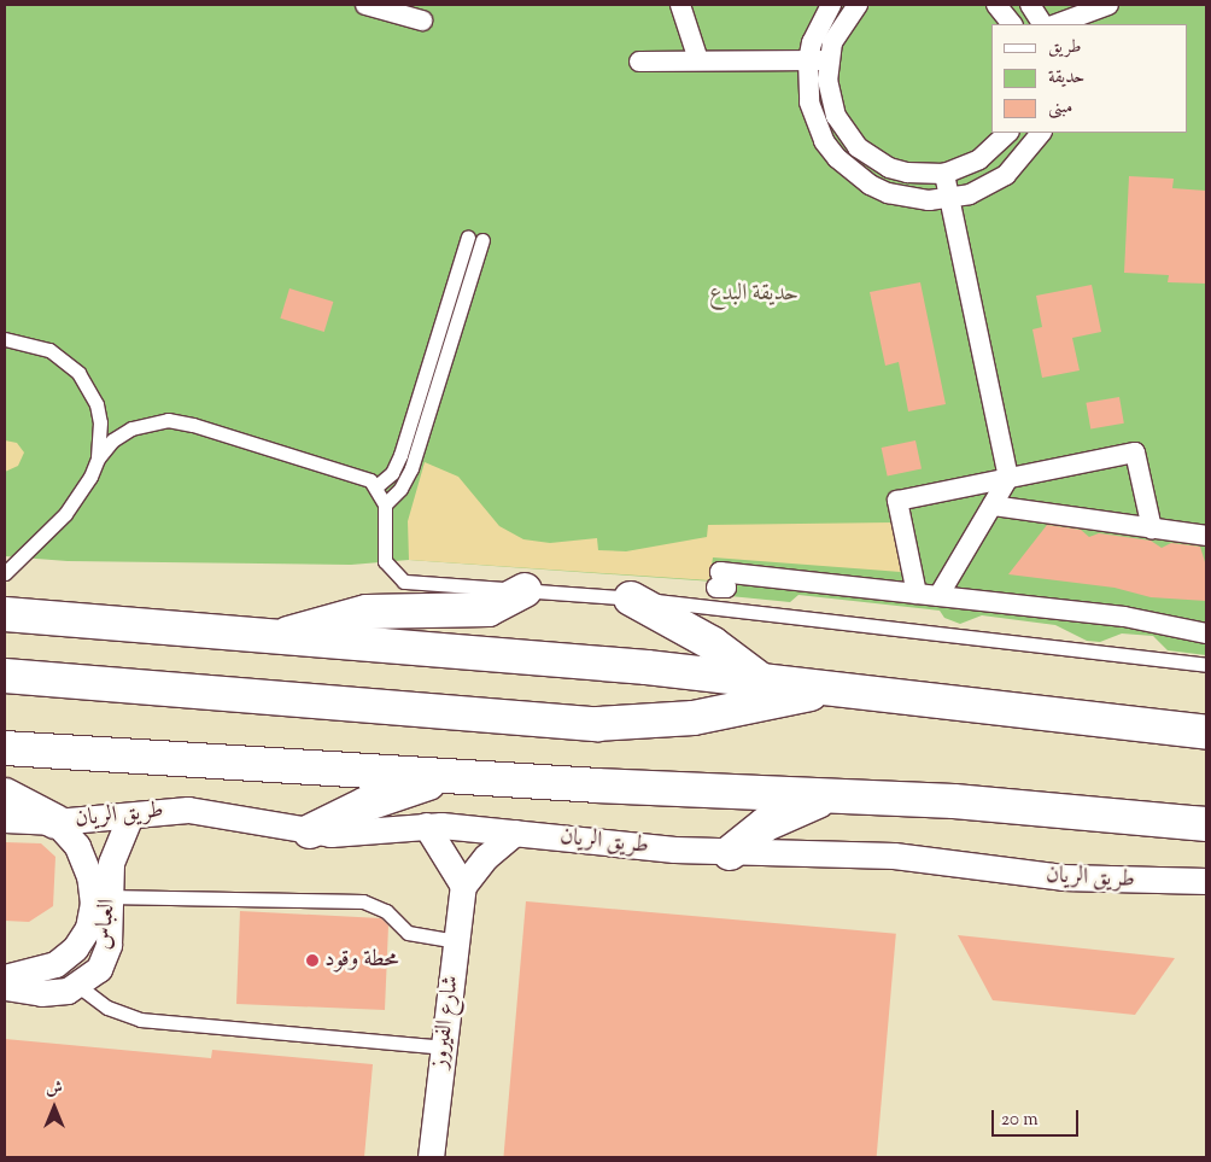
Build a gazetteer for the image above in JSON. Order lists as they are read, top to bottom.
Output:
{
  "streets": {
    "street": ["طريق الريان", "العباس", "شارع الفيروز"]
  },
  "crossings": [
    ["طريق الريان", "العباس"]
  ],
  "parks": ["حديقة البدع"],
  "places": ["محطة وقود"],
  "legend": ["طريق", "حديقة", "مبنى"],
  "scale_bar": "20 m",
  "north": "top"
}
